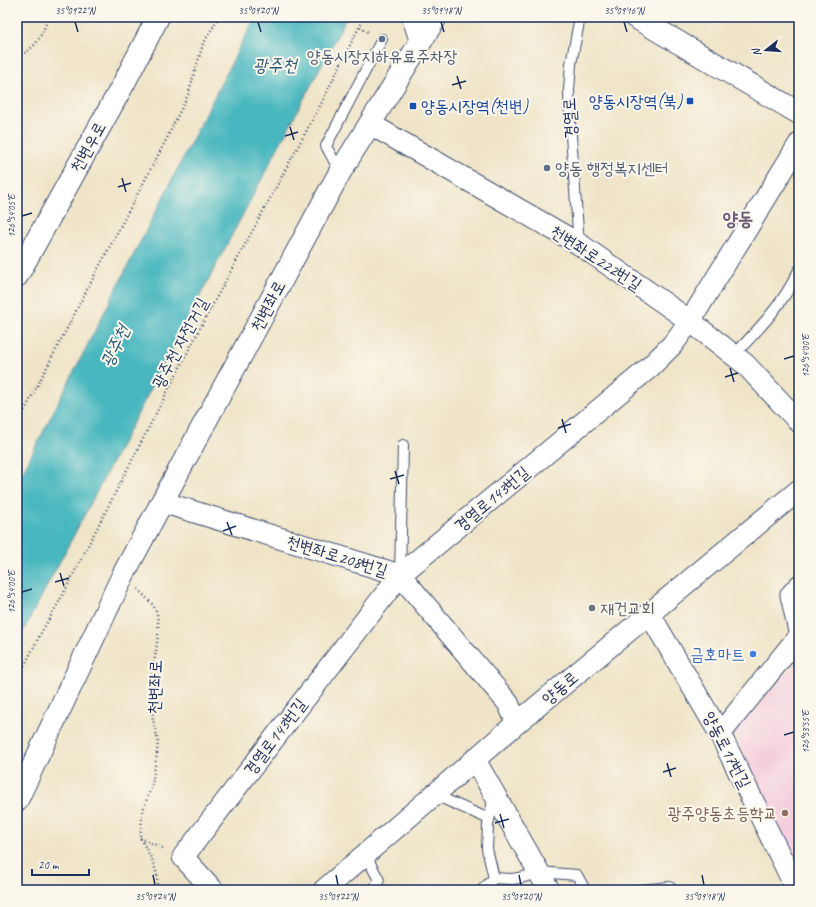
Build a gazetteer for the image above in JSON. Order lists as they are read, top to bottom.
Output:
{
  "streets": {
    "street": [
      "천변우로",
      "천변좌로222번길",
      "천변좌로",
      "경열로143번길",
      "천변좌로208번길",
      "양동로",
      "양동로17번길"
    ],
    "lane": ["경열로"],
    "path": ["광주천 자전거길"]
  },
  "crossings": [
    ["경열로", "천변좌로222번길"],
    ["천변좌로222번길", "천변좌로"],
    ["천변좌로222번길", "경열로143번길"],
    ["천변좌로", "천변좌로208번길"],
    ["경열로143번길", "천변좌로208번길"],
    ["천변좌로208번길", "양동로"],
    ["양동로", "양동로17번길"]
  ],
  "districts": ["양동"],
  "water": ["광주천"],
  "places": {
    "other": [
      "양동시장지하유료주차장",
      "양동 행정복지센터",
      "재건교회",
      "금호마트",
      "광주양동초등학교"
    ],
    "transit": ["양동시장역(북)", "양동시장역(천변)"]
  },
  "scale_bar": "20 m",
  "north": "left",
  "coordinates": [
    "35°09'22\"N",
    "35°09'20\"N",
    "35°09'18\"N",
    "35°09'16\"N",
    "126°54'05\"E",
    "126°54'00\"E",
    "126°53'55\"E",
    "35°09'24\"N"
  ]
}
